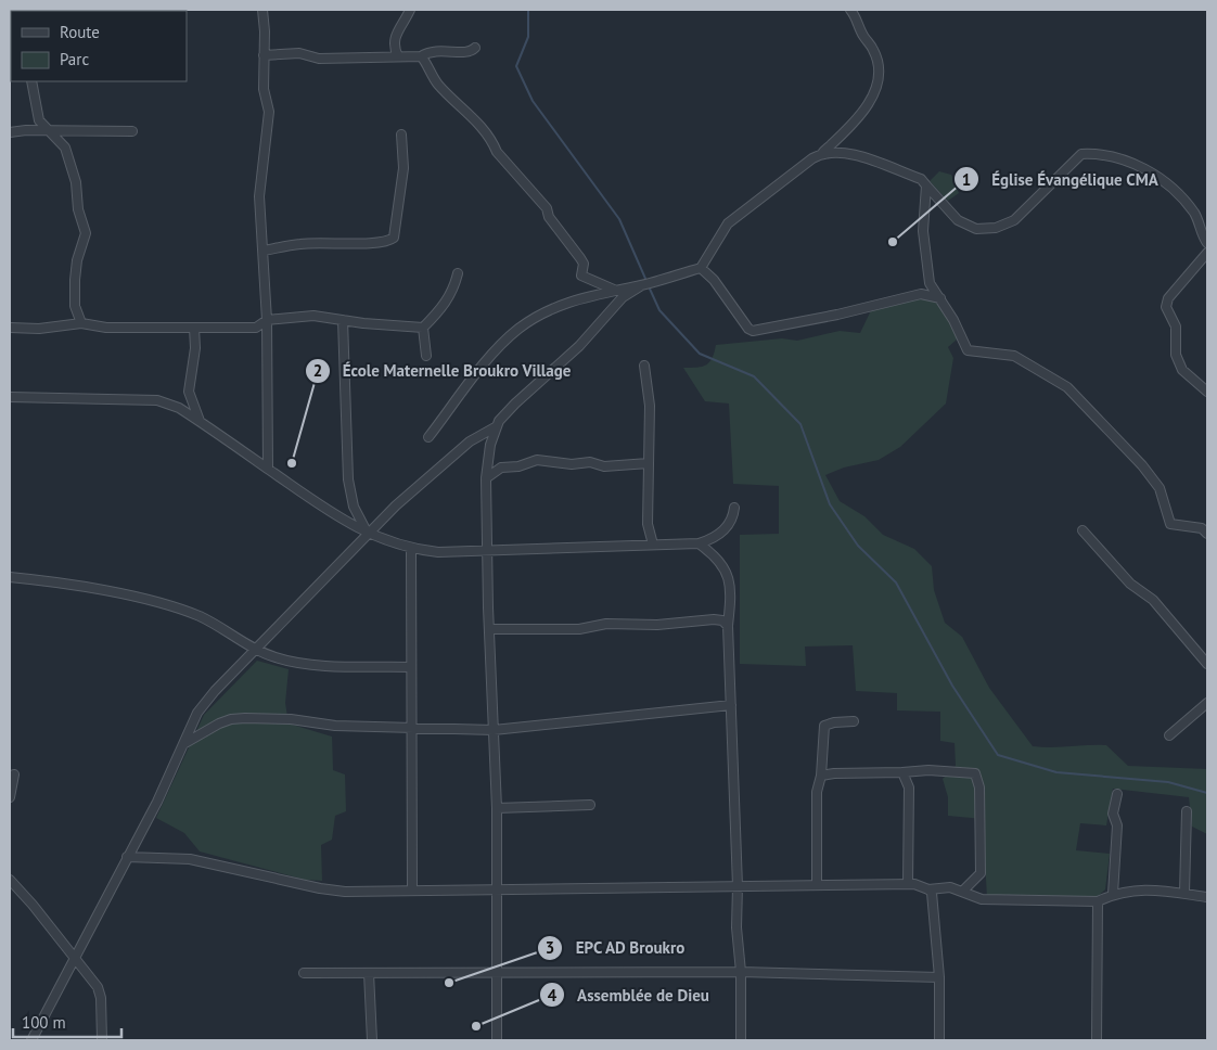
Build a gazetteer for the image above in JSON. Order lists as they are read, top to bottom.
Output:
{
  "places": [
    "Église Évangélique CMA",
    "École Maternelle Broukro Village",
    "EPC AD Broukro",
    "Assemblée de Dieu"
  ],
  "legend": ["Route", "Parc"],
  "scale_bar": "100 m"
}
